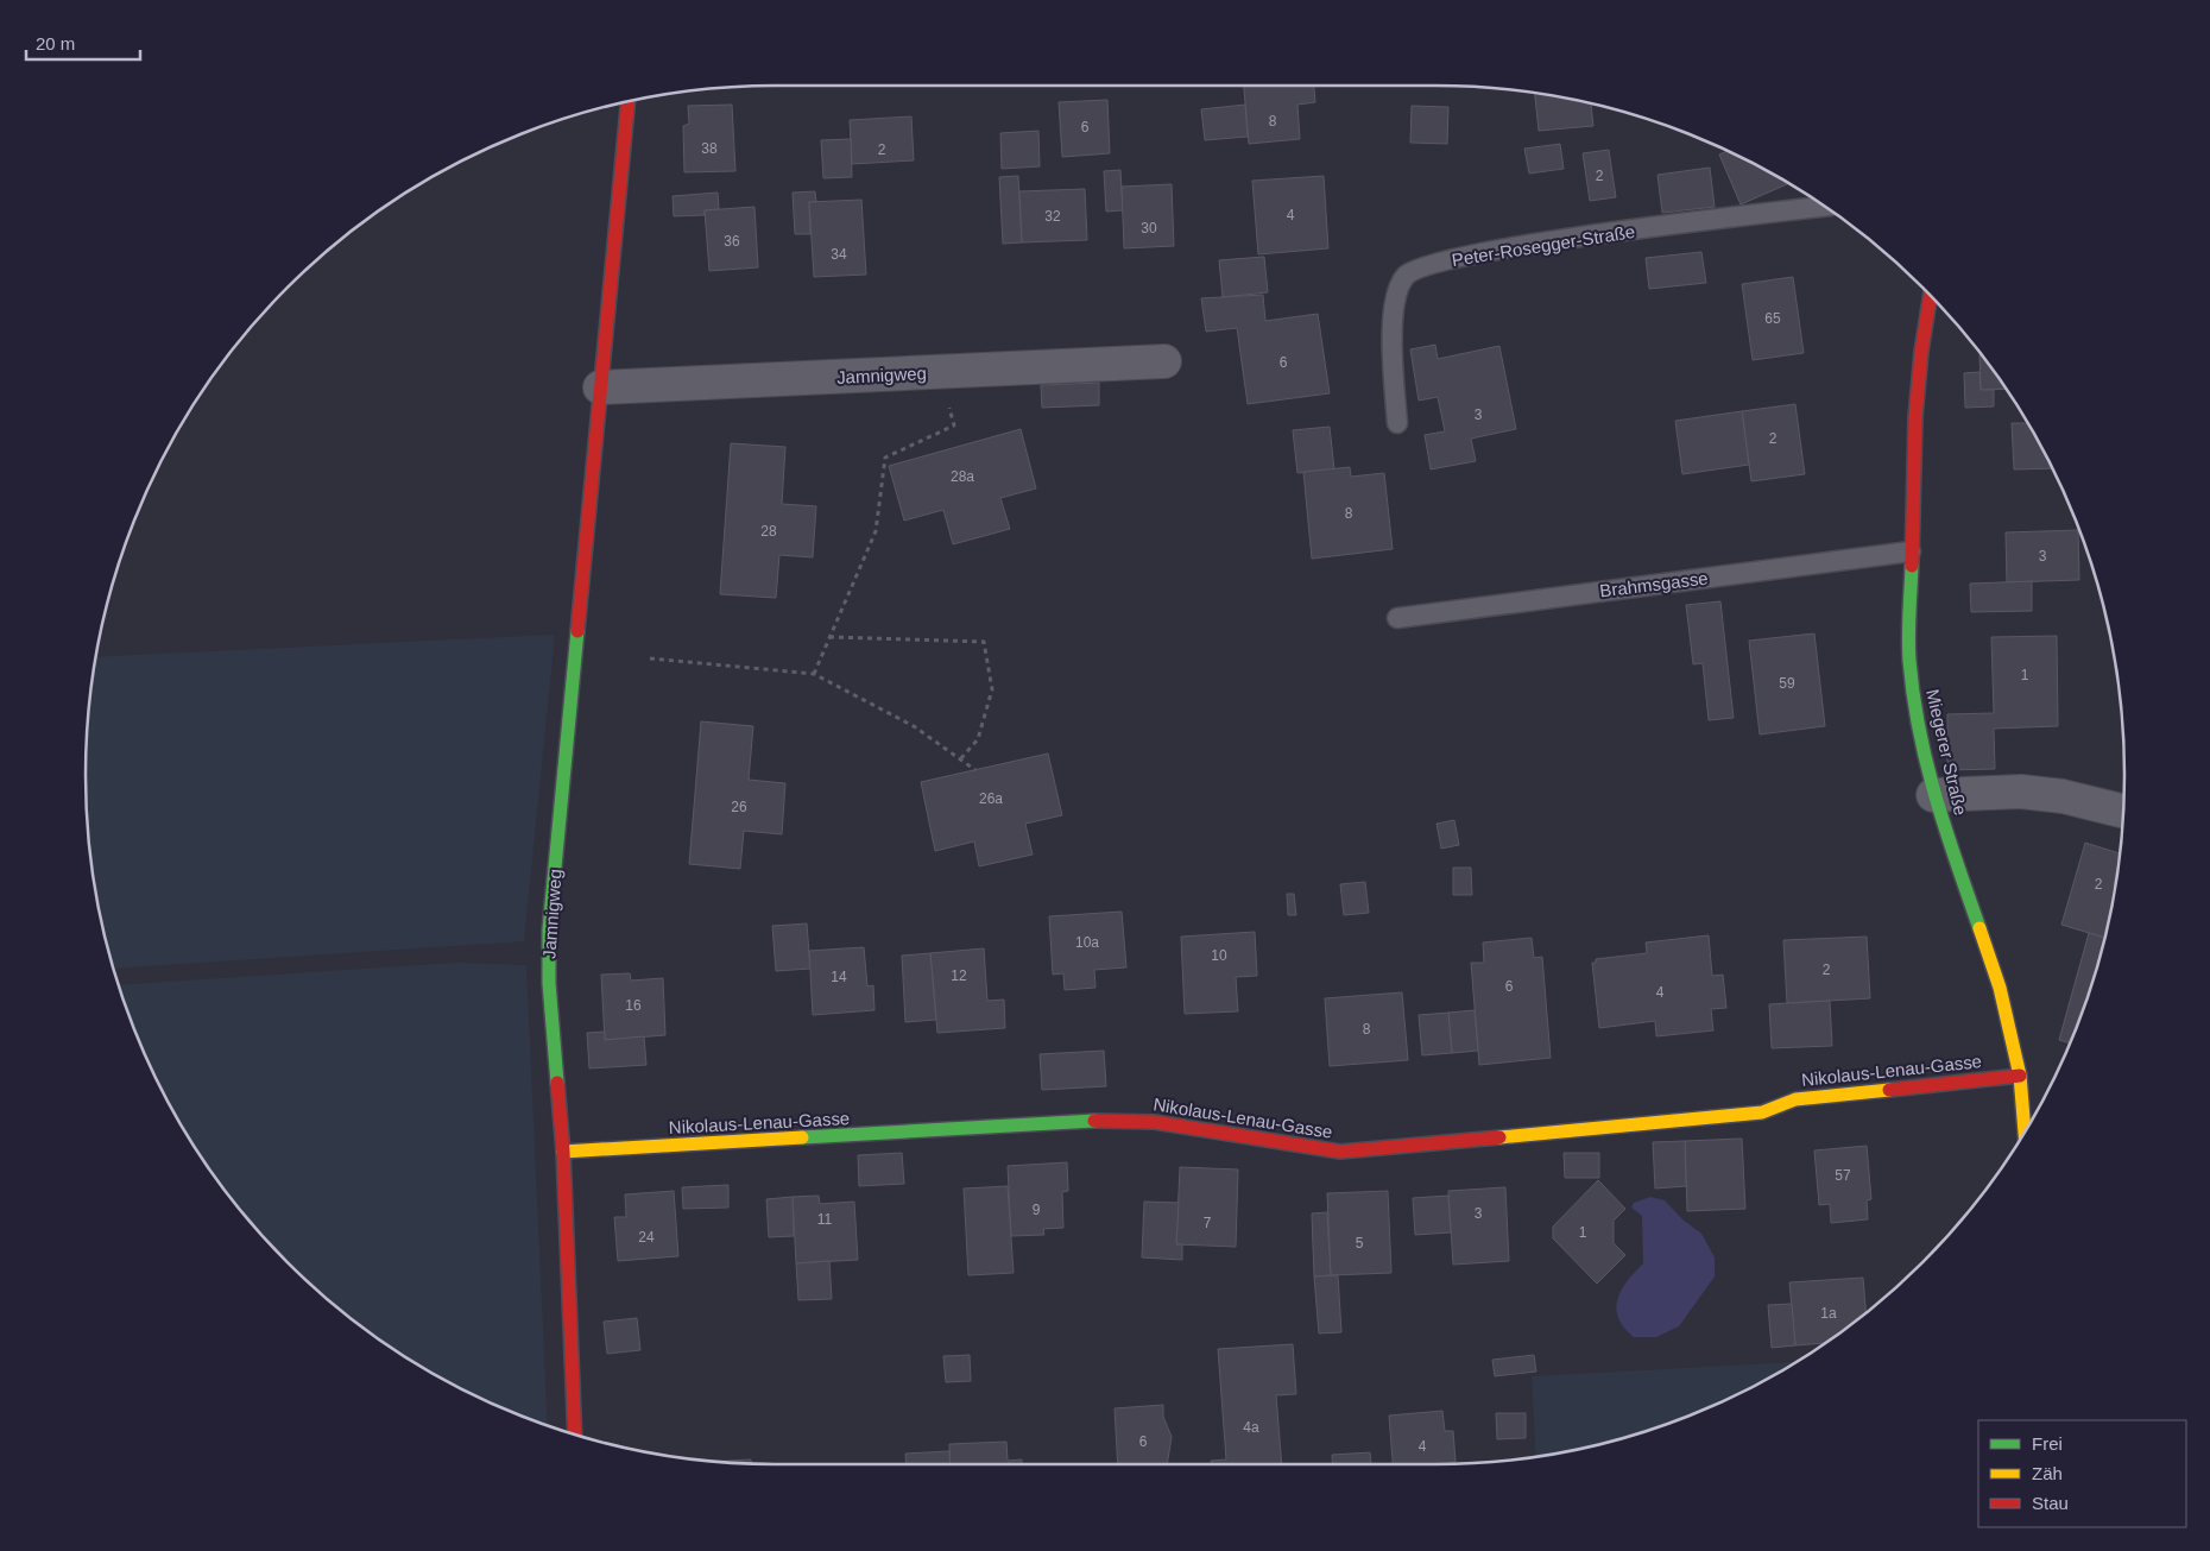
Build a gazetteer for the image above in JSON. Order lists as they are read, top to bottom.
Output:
{
  "streets": {
    "street": ["Jamnigweg", "Miegerer Straße", "Nikolaus-Lenau-Gasse"],
    "lane": ["Peter-Rosegger-Straße", "Brahmsgasse"]
  },
  "crossings": [
    ["Jamnigweg", "Nikolaus-Lenau-Gasse"],
    ["Brahmsgasse", "Miegerer Straße"],
    ["Miegerer Straße", "Nikolaus-Lenau-Gasse"]
  ],
  "house_numbers": [
    "8",
    "6",
    "38",
    "2",
    "2",
    "4",
    "32",
    "30",
    "36",
    "34",
    "65",
    "6",
    "3",
    "2",
    "28a",
    "8",
    "28",
    "3",
    "1",
    "59",
    "26a",
    "26",
    "2",
    "10a",
    "10",
    "2",
    "12",
    "14",
    "6",
    "4",
    "16",
    "8",
    "57",
    "9",
    "3",
    "11",
    "7",
    "1",
    "24",
    "5",
    "1a",
    "4a",
    "6",
    "4"
  ],
  "legend": ["Frei", "Zäh", "Stau"],
  "scale_bar": "20 m"
}
